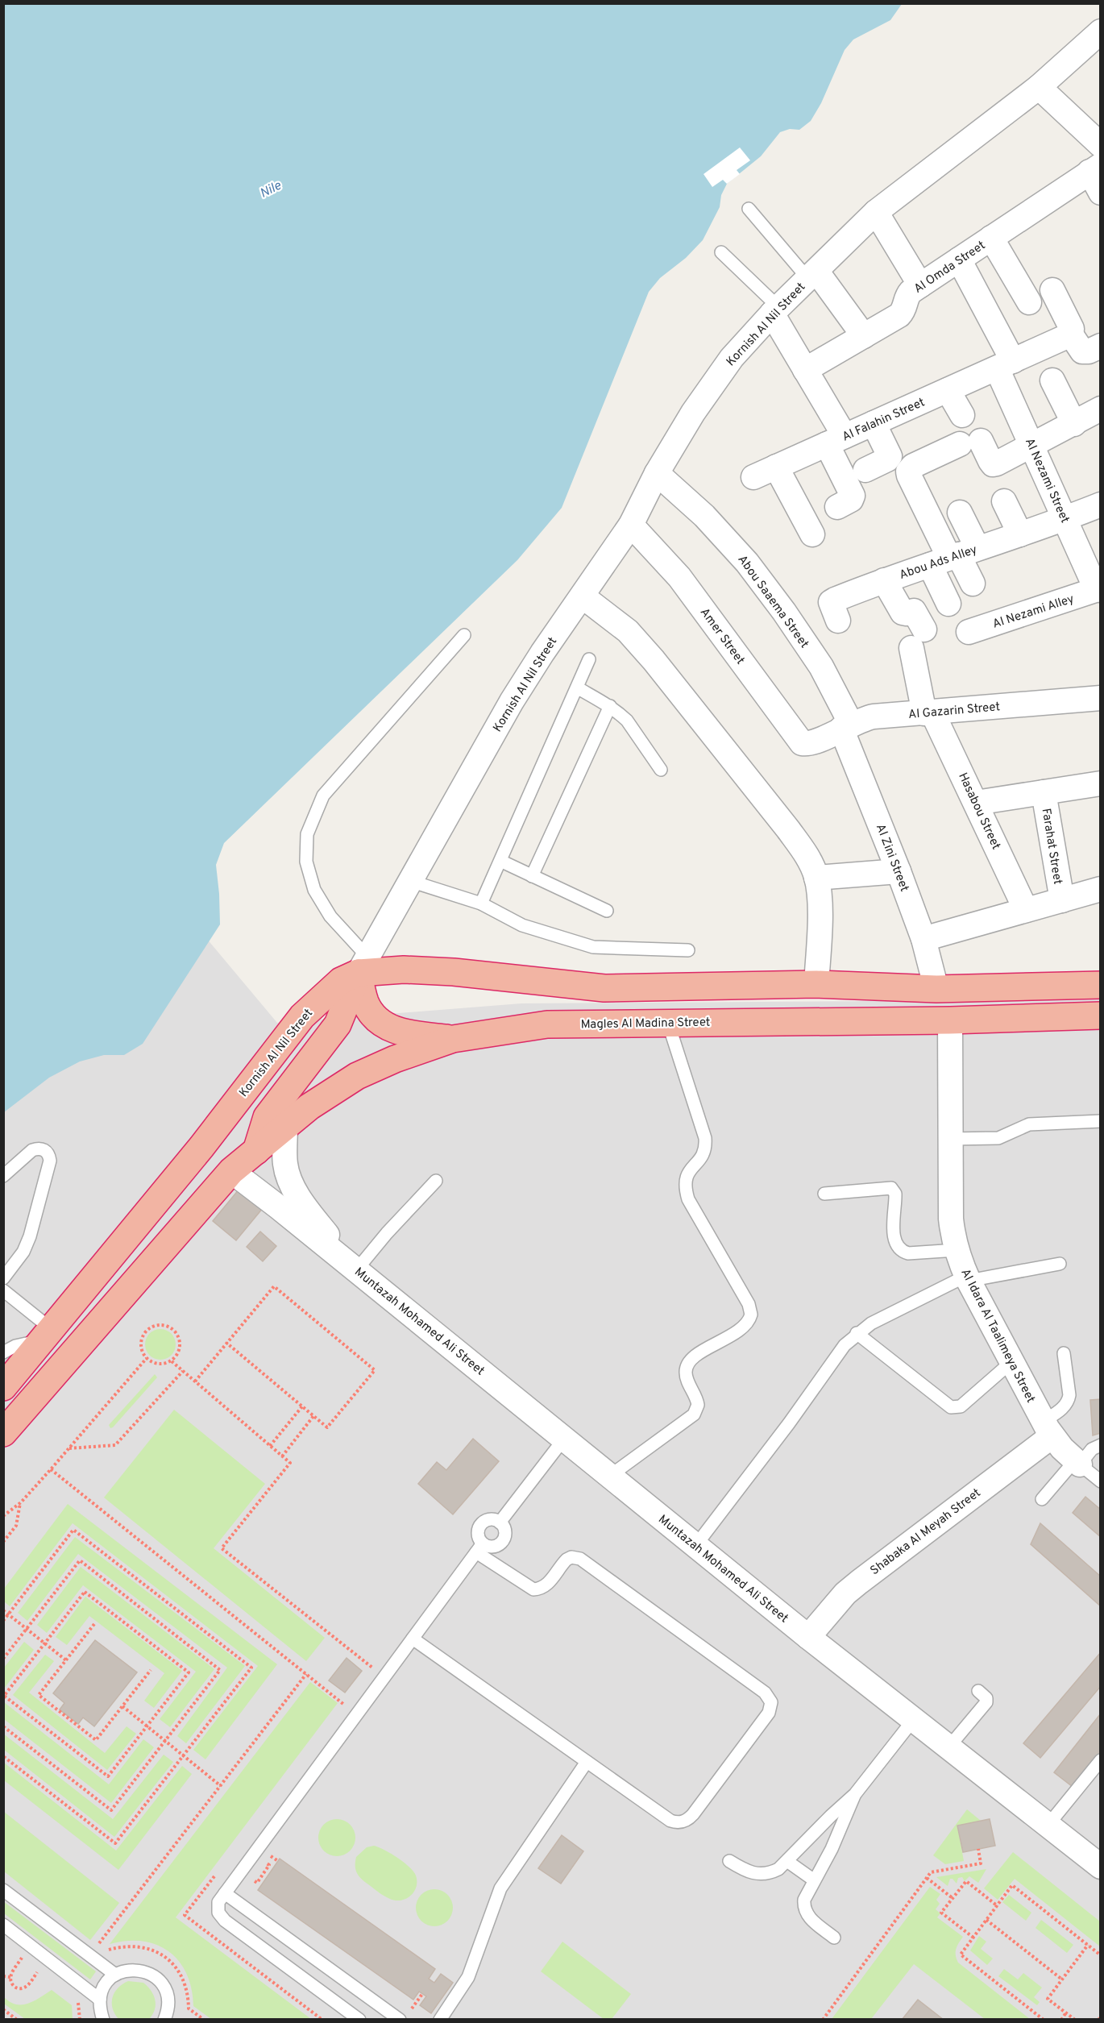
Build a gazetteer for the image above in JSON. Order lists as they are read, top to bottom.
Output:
{
  "streets": {
    "highway": ["Kornish Al Nil Street", "Magles Al Madina Street"],
    "street": [
      "Al Omda Street",
      "Al Falahin Street",
      "Al Nezami Street",
      "Abou Ads Alley",
      "Abou Saaema Street",
      "Al Nezami Alley",
      "Amer Street",
      "Al Gazarin Street",
      "Hasabou Street",
      "Farahat Street",
      "Al Zini Street",
      "Muntazah Mohamed Ali Street",
      "Al Idara Al Taalimeya Street",
      "Shabaka Al Meyah Street"
    ]
  },
  "crossings": [
    ["Al Omda Street", "Al Nezami Street"],
    ["Kornish Al Nil Street", "Abou Saaema Street"],
    ["Kornish Al Nil Street", "Amer Street"],
    ["Al Falahin Street", "Al Nezami Street"],
    ["Al Nezami Street", "Abou Ads Alley"],
    ["Al Nezami Street", "Al Nezami Alley"],
    ["Abou Ads Alley", "Hasabou Street"],
    ["Abou Saaema Street", "Al Gazarin Street"],
    ["Abou Saaema Street", "Al Zini Street"],
    ["Amer Street", "Al Gazarin Street"],
    ["Al Gazarin Street", "Hasabou Street"],
    ["Al Gazarin Street", "Al Zini Street"],
    ["Magles Al Madina Street", "Muntazah Mohamed Ali Street"],
    ["Magles Al Madina Street", "Al Idara Al Taalimeya Street"],
    ["Muntazah Mohamed Ali Street", "Shabaka Al Meyah Street"],
    ["Al Idara Al Taalimeya Street", "Shabaka Al Meyah Street"]
  ],
  "water": ["Nile"]
}
